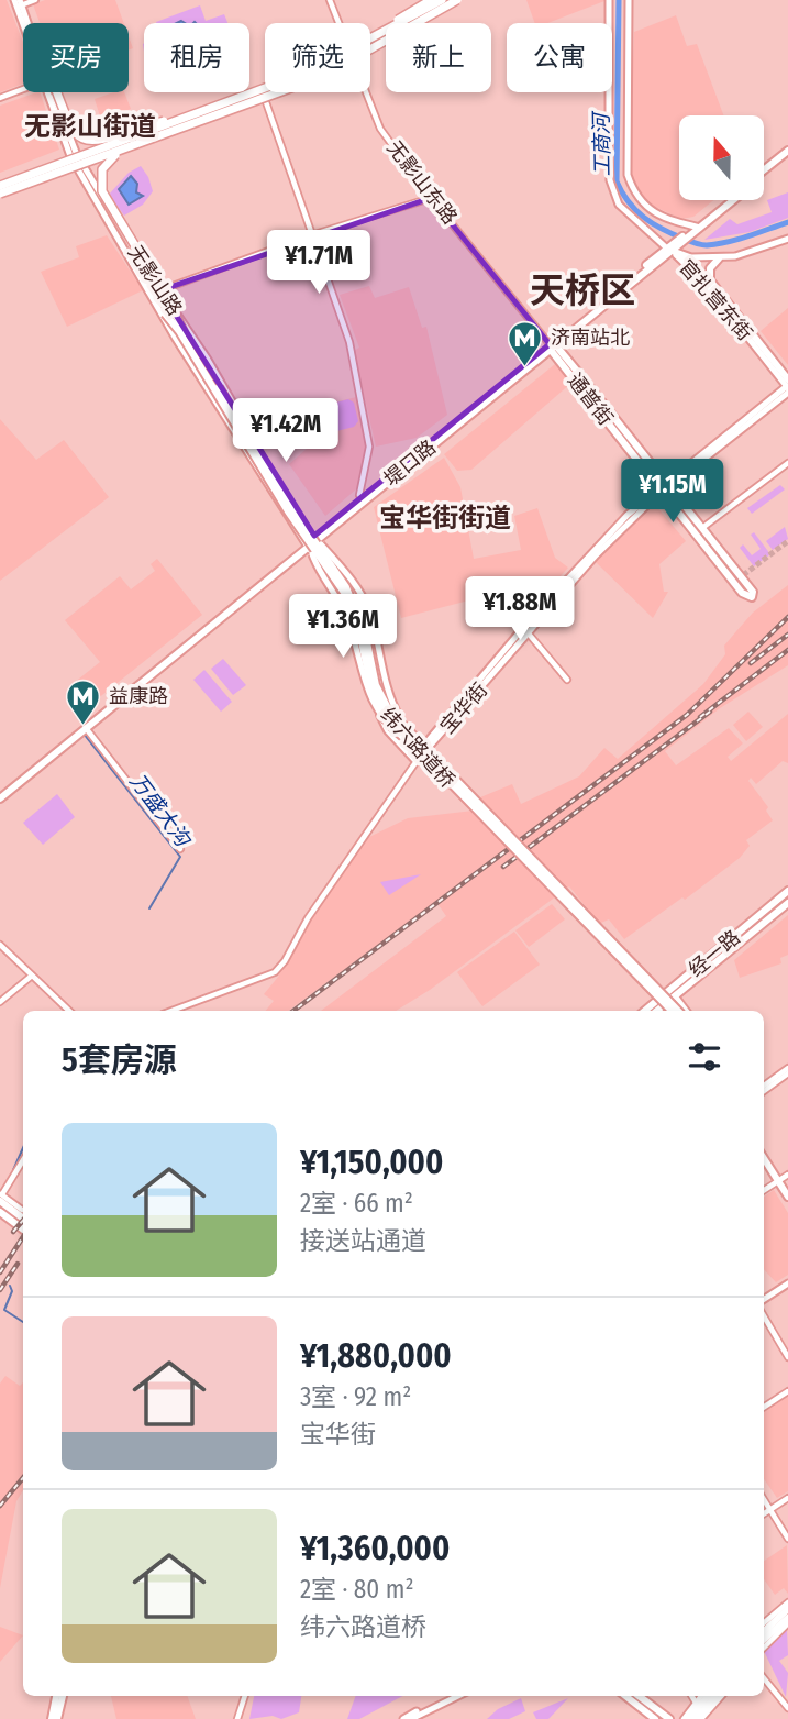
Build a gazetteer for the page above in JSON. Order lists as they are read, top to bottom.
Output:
{
  "streets": {
    "main road": [
      "无影山路",
      "官扎营东街",
      "通普街",
      "堤口路",
      "宝华街",
      "纬六路道桥",
      "经一路"
    ],
    "street": ["无影山东路"]
  },
  "crossings": [
    ["无影山东路", "通普街"],
    ["无影山东路", "堤口路"],
    ["无影山路", "堤口路"],
    ["无影山路", "纬六路道桥"],
    ["官扎营东街", "堤口路"],
    ["官扎营东街", "宝华街"],
    ["通普街", "堤口路"],
    ["通普街", "宝华街"]
  ],
  "districts": ["无影山街道", "天桥区", "宝华街街道"],
  "water": ["工商河", "万盛大沟"],
  "places": {
    "metro station": ["济南站北", "益康路"]
  },
  "north": "top",
  "page": {
    "chip": [
      "买房",
      "租房",
      "筛选",
      "新上",
      "公寓"
    ],
    "price": [
      "¥1.71M",
      "¥1.42M",
      "¥1.15M",
      "¥1.88M",
      "¥1.36M"
    ],
    "heading": "5套房源",
    "list": [
      {
        "name": "¥1,150,000",
        "note": "2室 · 66 m² · 接送站通道"
      },
      {
        "name": "¥1,880,000",
        "note": "3室 · 92 m² · 宝华街"
      },
      {
        "name": "¥1,360,000",
        "note": "2室 · 80 m² · 纬六路道桥"
      }
    ]
  }
}
